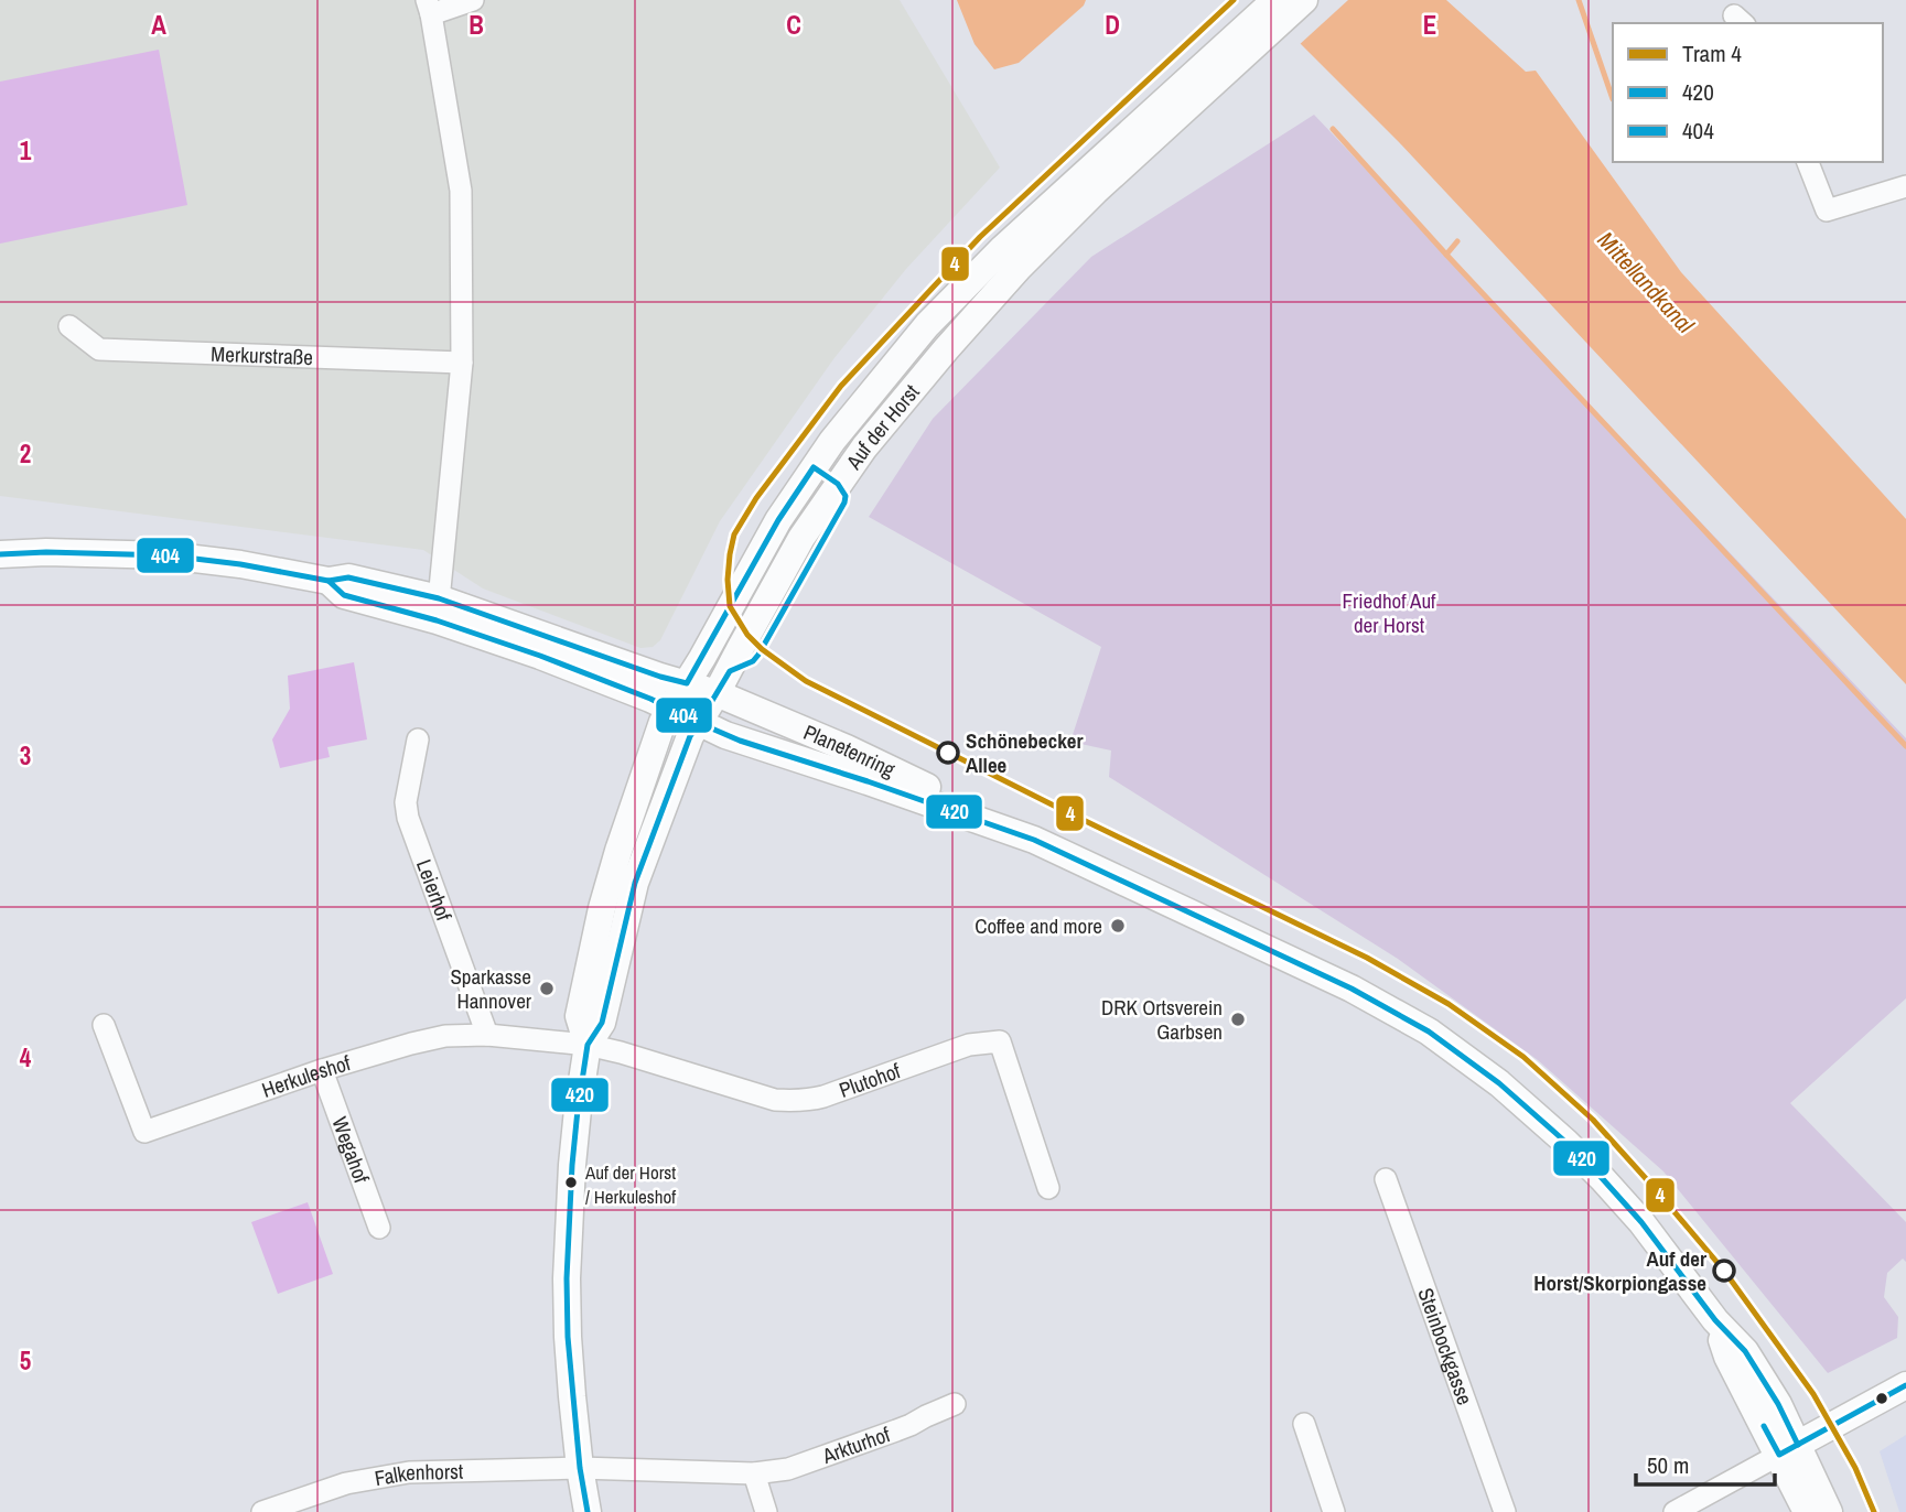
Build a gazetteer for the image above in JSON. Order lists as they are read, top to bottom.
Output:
{
  "streets": {
    "street": [
      "Merkurstraße",
      "Auf der Horst",
      "Planetenring",
      "Leierhof",
      "Herkuleshof",
      "Plutohof",
      "Wegahof",
      "Steinbockgasse",
      "Arkturhof",
      "Falkenhorst"
    ]
  },
  "crossings": [
    ["Auf der Horst", "Planetenring"],
    ["Auf der Horst", "Herkuleshof"],
    ["Auf der Horst", "Plutohof"],
    ["Auf der Horst", "Arkturhof"],
    ["Auf der Horst", "Falkenhorst"],
    ["Leierhof", "Herkuleshof"],
    ["Herkuleshof", "Plutohof"],
    ["Herkuleshof", "Wegahof"],
    ["Arkturhof", "Falkenhorst"]
  ],
  "water": ["Mittellandkanal"],
  "parks": ["Friedhof Auf der Horst"],
  "places": [
    "Schönebecker Allee",
    "Coffee and more",
    "Sparkasse Hannover",
    "DRK Ortsverein Garbsen",
    "Auf der Horst / Herkuleshof",
    "Auf der Horst/Skorpiongasse"
  ],
  "lines": ["tram line 4", "transit line 404", "transit line 420"],
  "legend": ["Tram 4", "420", "404"],
  "scale_bar": "50 m",
  "grid": {
    "columns": [
      "A",
      "B",
      "C",
      "D",
      "E"
    ],
    "rows": [
      "1",
      "2",
      "3",
      "4",
      "5"
    ]
  }
}
